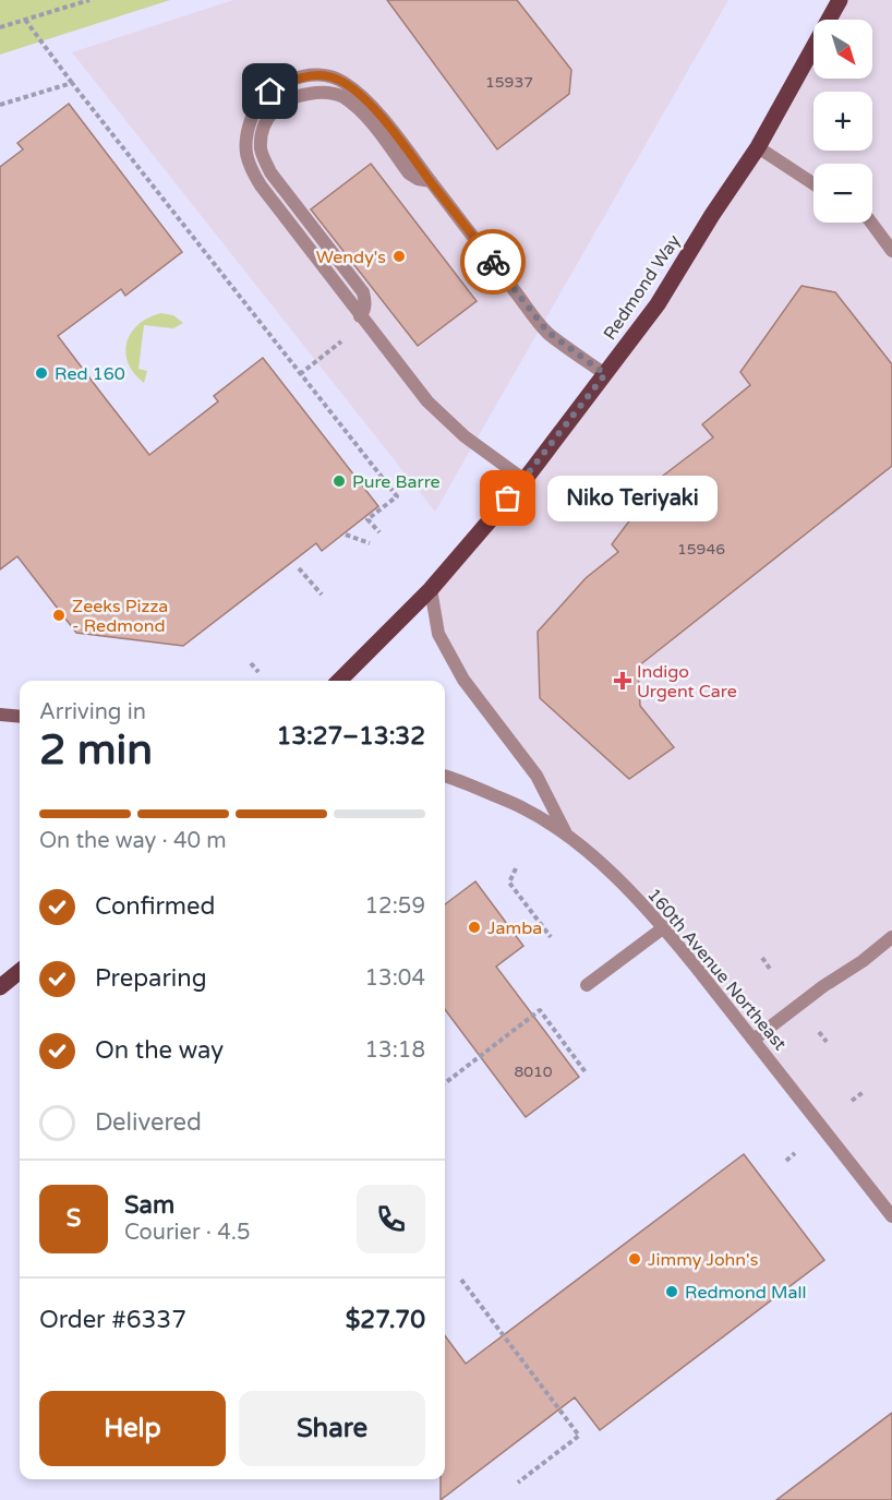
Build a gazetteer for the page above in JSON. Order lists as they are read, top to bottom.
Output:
{
  "streets": {
    "main road": ["Redmond Way"],
    "street": ["160th Avenue Northeast"]
  },
  "places": {
    "other": [
      "Wendy's",
      "Red 160",
      "Pure Barre",
      "Niko Teriyaki",
      "Zeeks Pizza - Redmond",
      "Jamba",
      "Jimmy John's",
      "Redmond Mall"
    ],
    "health": ["Indigo Urgent Care"]
  },
  "house_numbers": ["15937", "15946", "8010"],
  "north": "bottom right",
  "page": {
    "map_buttons": ["+", "−"],
    "bubble": "Niko Teriyaki",
    "heading": ["2 min", "Arriving in", "13:27–13:32"],
    "panel": [
      "Sam",
      "Courier · 4.5",
      "Order #6337",
      "$27.70"
    ],
    "bar": "On the way · 40 m",
    "list": [
      ["Confirmed", "12:59"],
      ["Preparing", "13:04"],
      ["On the way", "13:18"],
      "Delivered"
    ],
    "round": "S",
    "buttons": ["Help", "Share"]
  }
}
